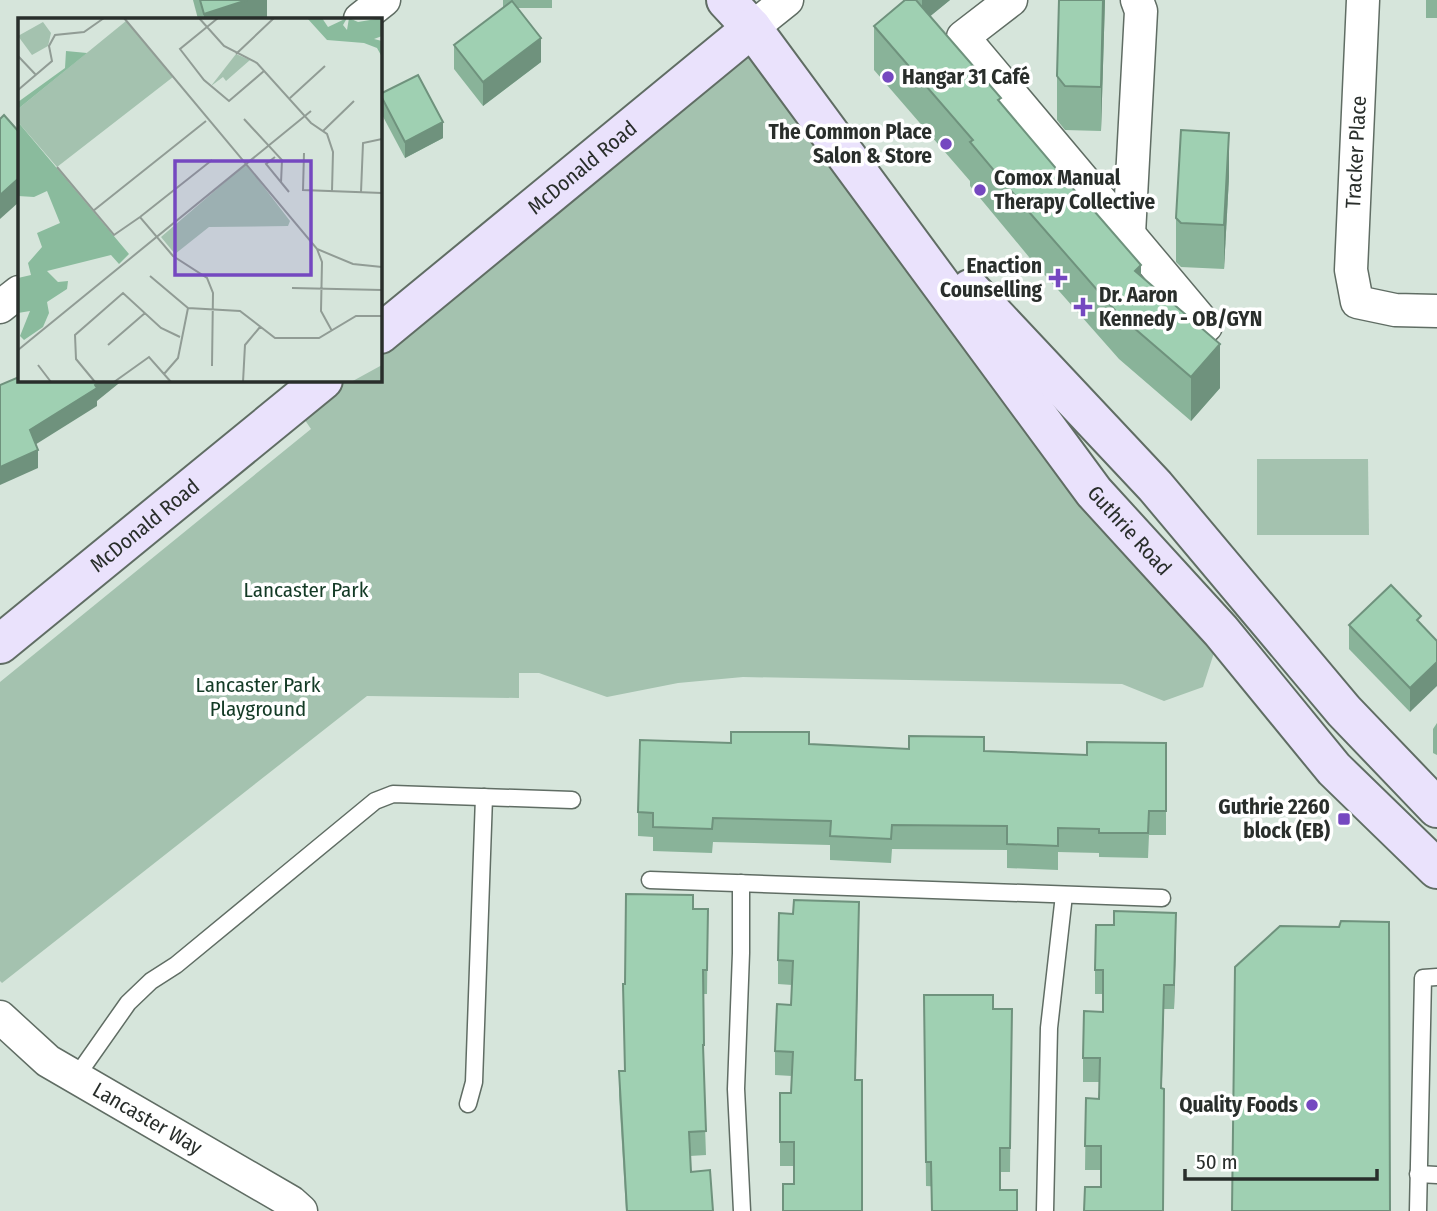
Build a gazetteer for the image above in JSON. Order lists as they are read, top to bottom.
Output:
{
  "streets": {
    "main road": ["McDonald Road", "Guthrie Road"],
    "street": ["Tracker Place", "Lancaster Way"]
  },
  "crossings": [
    ["McDonald Road", "Guthrie Road"]
  ],
  "parks": ["Lancaster Park", "Lancaster Park Playground"],
  "places": {
    "other": [
      "Hangar 31 Café",
      "The Common Place Salon & Store",
      "Comox Manual Therapy Collective",
      "Quality Foods"
    ],
    "health": ["Enaction Counselling", "Dr. Aaron Kennedy - OB/GYN"],
    "transit": ["Guthrie 2260 block (EB)"]
  },
  "scale_bar": "50 m"
}
